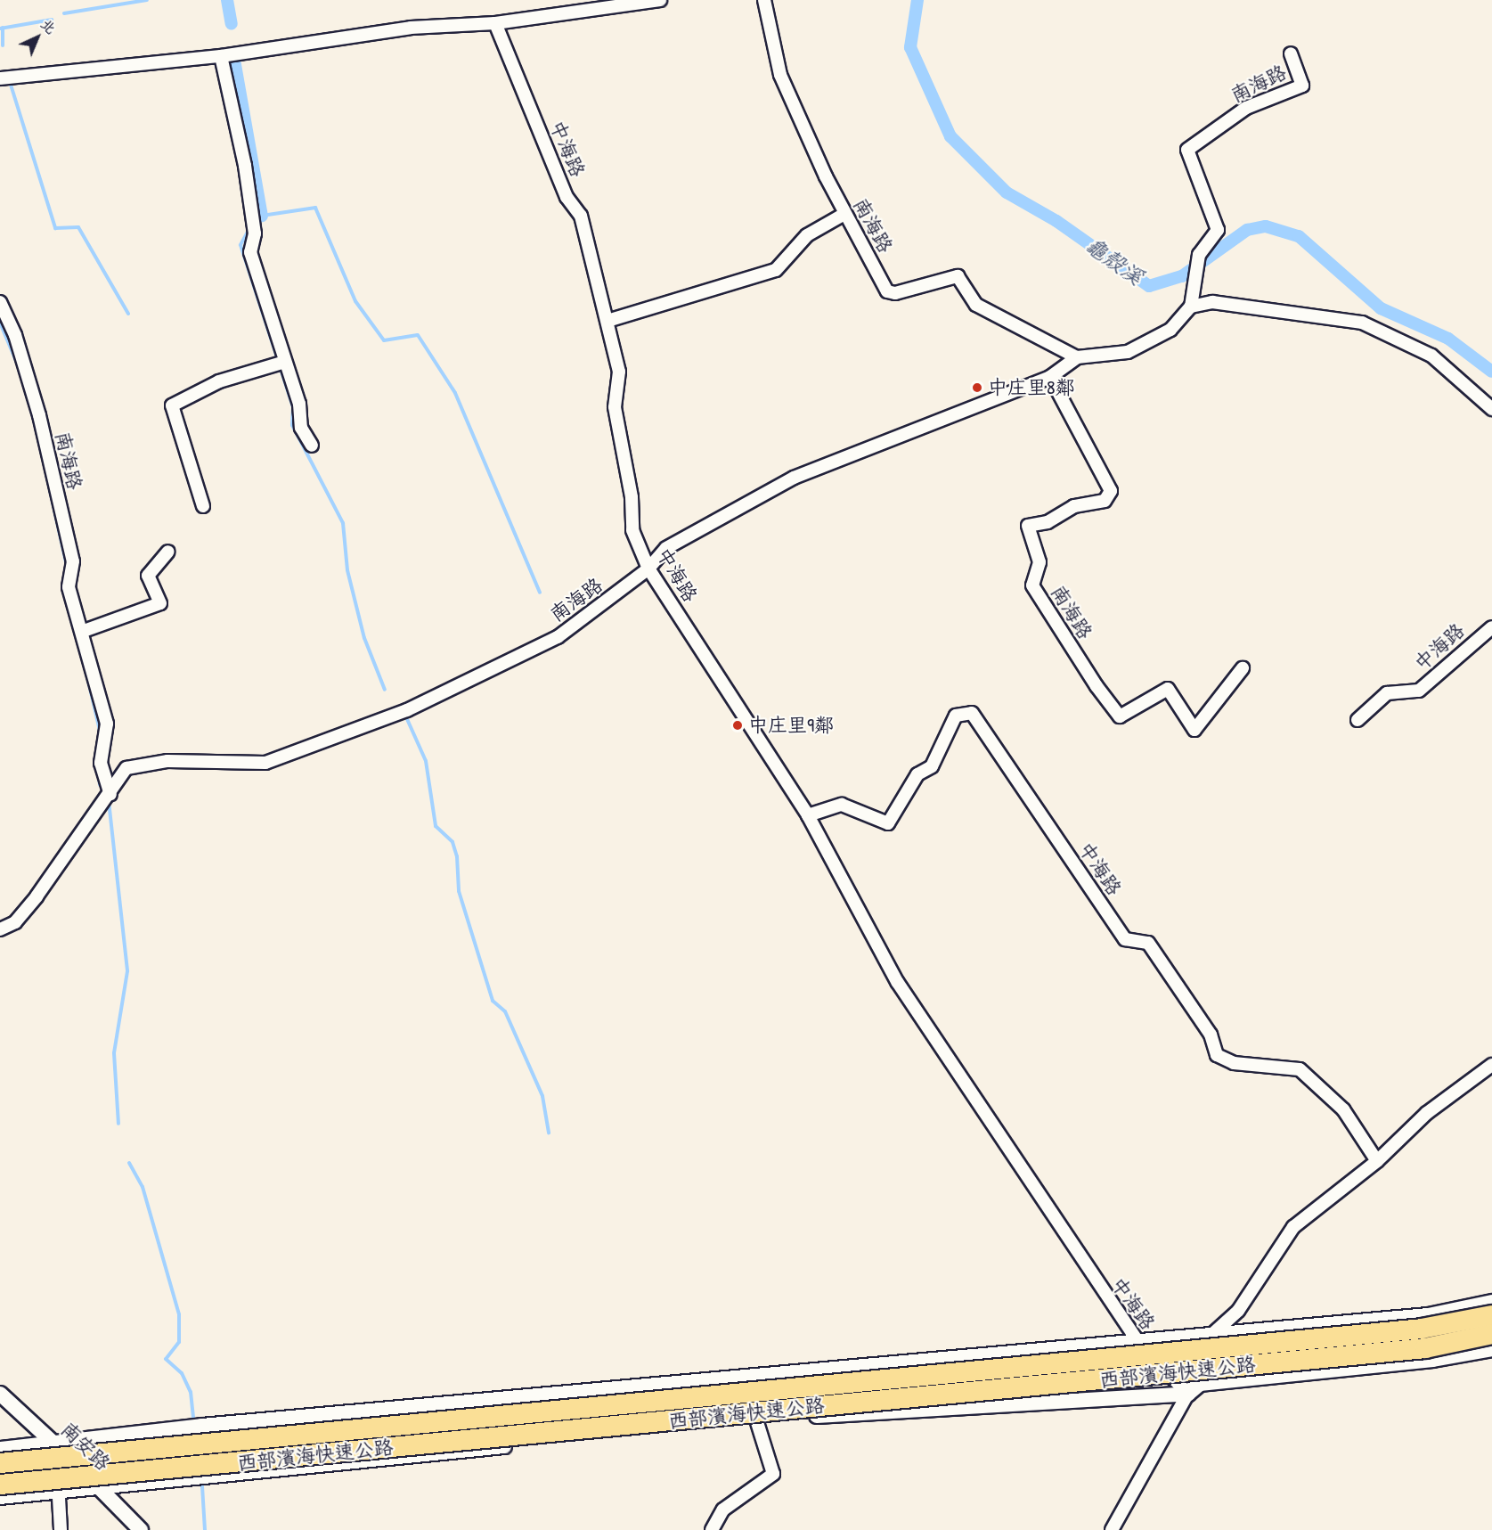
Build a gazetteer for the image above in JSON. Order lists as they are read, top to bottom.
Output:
{
  "streets": {
    "highway": ["西部濱海快速公路"],
    "street": ["南海路", "中海路", "南安路"]
  },
  "crossings": [
    ["南海路", "中海路"]
  ],
  "water": ["龜殼溪"],
  "places": ["中庄里8鄰", "中庄里9鄰"],
  "north": "top right"
}
